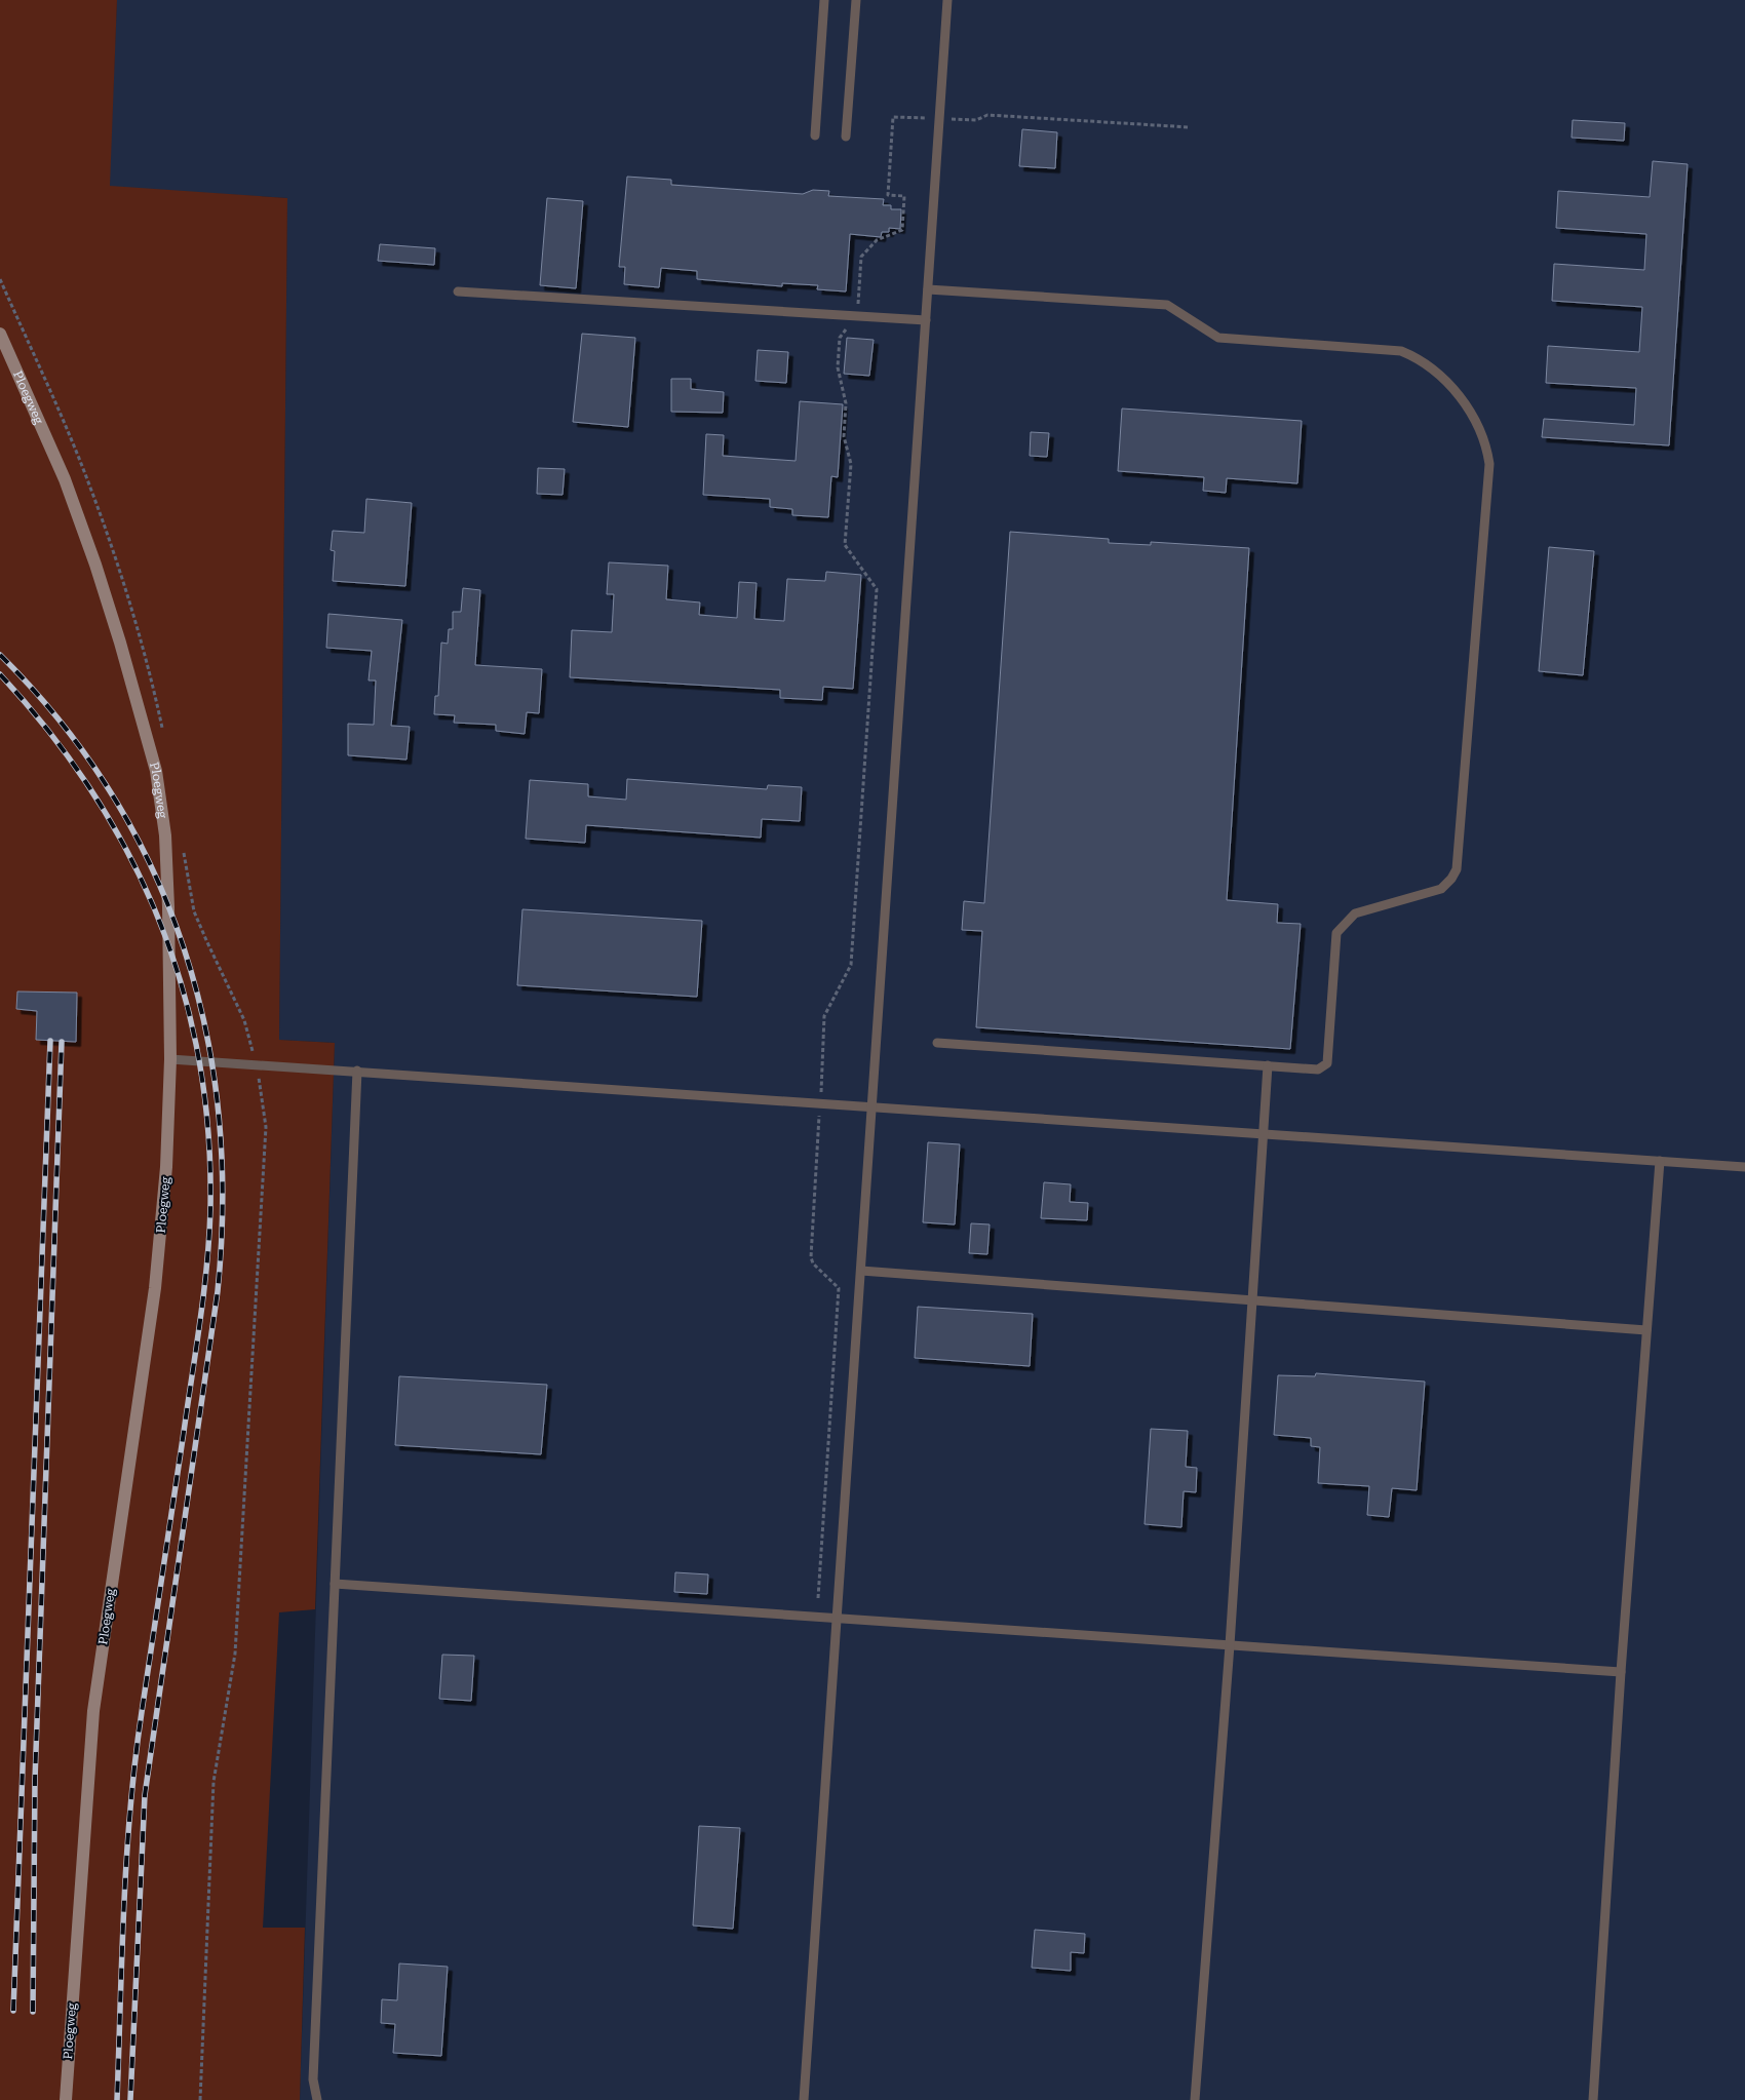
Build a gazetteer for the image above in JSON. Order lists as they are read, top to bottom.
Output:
{
  "streets": {
    "street": ["Ploegweg"]
  }
}
